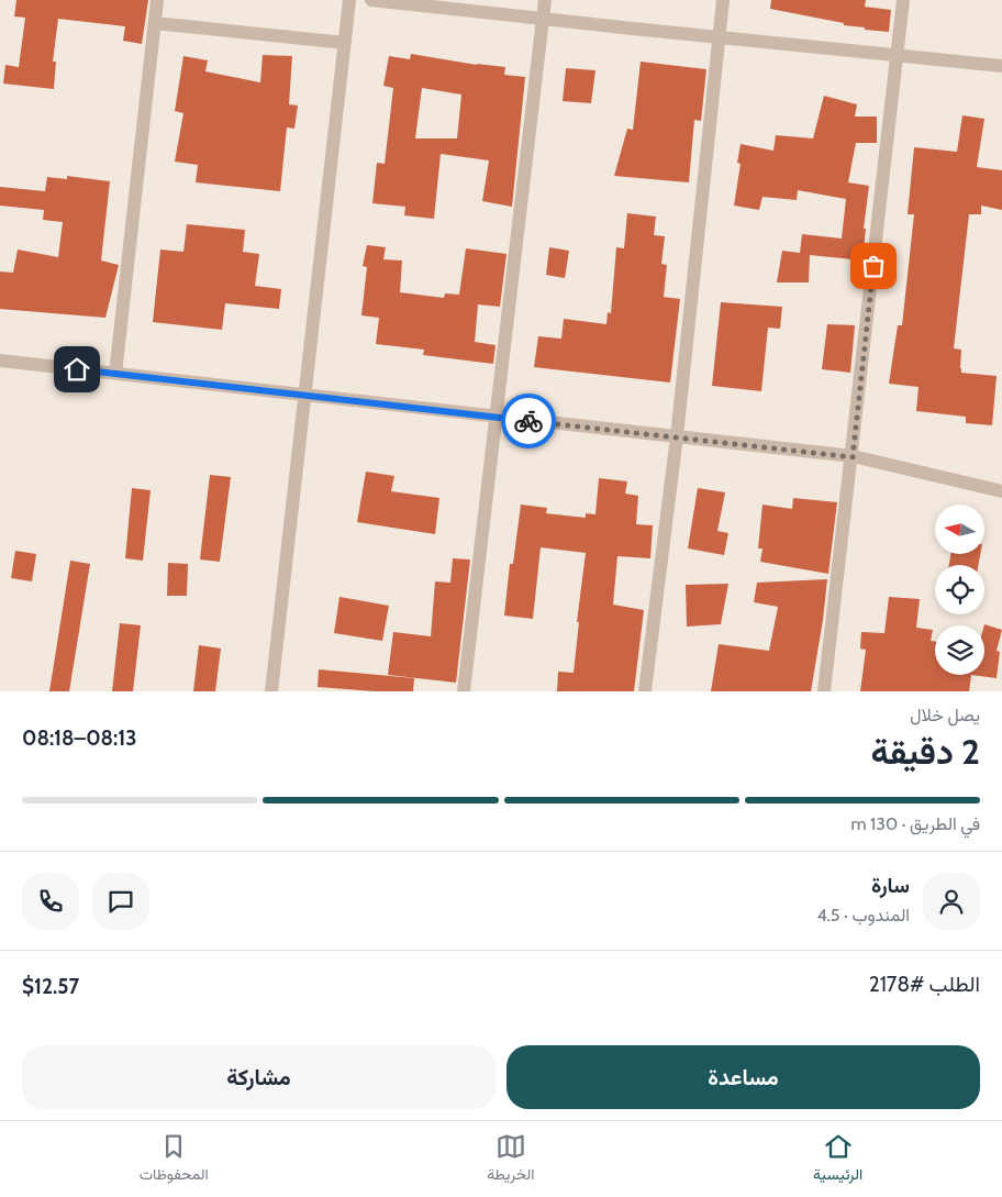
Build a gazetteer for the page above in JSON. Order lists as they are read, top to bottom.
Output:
{
  "north": "left",
  "page": {
    "heading": ["2 دقيقة", "يصل خلال", "08:13–08:18"],
    "panel": [
      "سارة",
      "المندوب · 4.5",
      "الطلب #2178",
      "$12.57"
    ],
    "bar": "في الطريق · 130 m",
    "buttons": ["مساعدة", "مشاركة"],
    "tabs": ["الرئيسية", "الخريطة", "المحفوظات"]
  }
}
